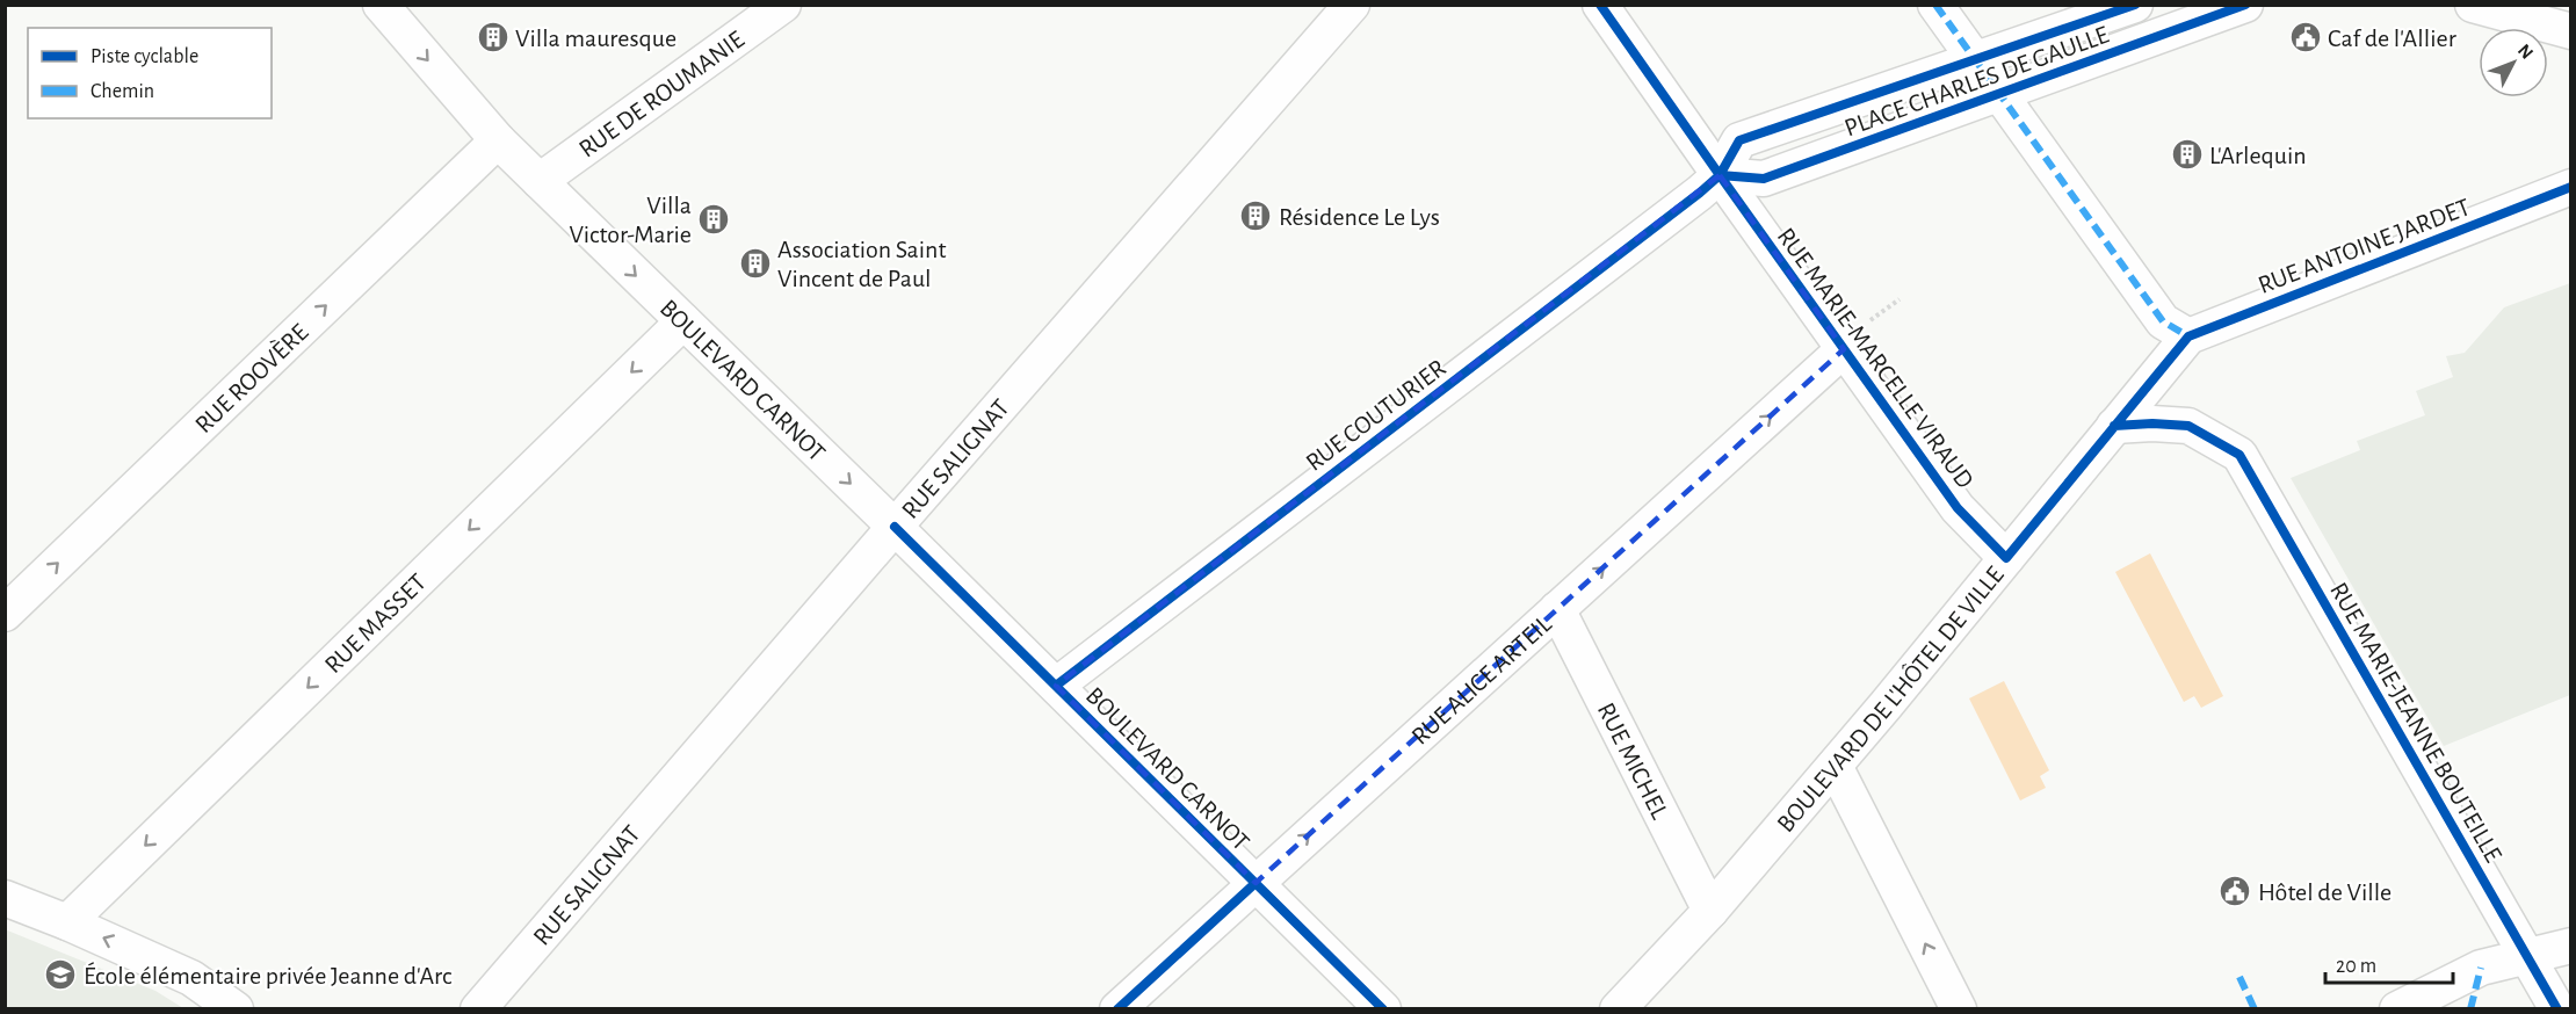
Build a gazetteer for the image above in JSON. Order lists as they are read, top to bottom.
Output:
{
  "streets": {
    "street": [
      "PLACE CHARLES DE GAULLE",
      "RUE DE ROUMANIE",
      "RUE ANTOINE JARDET",
      "RUE MARIE-MARCELLE VIRAUD",
      "RUE ROOVÈRE",
      "BOULEVARD CARNOT",
      "RUE COUTURIER",
      "RUE SALIGNAT",
      "RUE MASSET",
      "RUE ALICE ARTEIL",
      "BOULEVARD DE L'HÔTEL DE VILLE",
      "RUE MARIE-JEANNE BOUTEILLE",
      "RUE MICHEL"
    ]
  },
  "crossings": [
    ["PLACE CHARLES DE GAULLE", "RUE MARIE-MARCELLE VIRAUD"],
    ["PLACE CHARLES DE GAULLE", "RUE COUTURIER"],
    ["RUE DE ROUMANIE", "BOULEVARD CARNOT"],
    ["RUE ANTOINE JARDET", "BOULEVARD DE L'HÔTEL DE VILLE"],
    ["RUE MARIE-MARCELLE VIRAUD", "RUE COUTURIER"],
    ["RUE MARIE-MARCELLE VIRAUD", "RUE ALICE ARTEIL"],
    ["RUE MARIE-MARCELLE VIRAUD", "BOULEVARD DE L'HÔTEL DE VILLE"],
    ["RUE ROOVÈRE", "BOULEVARD CARNOT"],
    ["BOULEVARD CARNOT", "RUE COUTURIER"],
    ["BOULEVARD CARNOT", "RUE SALIGNAT"],
    ["BOULEVARD CARNOT", "RUE MASSET"],
    ["BOULEVARD CARNOT", "RUE ALICE ARTEIL"],
    ["RUE ALICE ARTEIL", "RUE MICHEL"],
    ["BOULEVARD DE L'HÔTEL DE VILLE", "RUE MARIE-JEANNE BOUTEILLE"],
    ["BOULEVARD DE L'HÔTEL DE VILLE", "RUE MICHEL"]
  ],
  "one_way": [
    "RUE ROOVÈRE",
    "BOULEVARD CARNOT",
    "RUE MASSET",
    "RUE ALICE ARTEIL"
  ],
  "places": {
    "building": [
      "Villa mauresque",
      "L'Arlequin",
      "Résidence Le Lys",
      "Villa Victor-Marie",
      "Association Saint Vincent de Paul"
    ],
    "public building": ["Caf de l'Allier", "Hôtel de Ville"],
    "school or university": ["École élémentaire privée Jeanne d'Arc"]
  },
  "legend": ["Piste cyclable", "Chemin"],
  "scale_bar": "20 m",
  "north": "top right"
}
